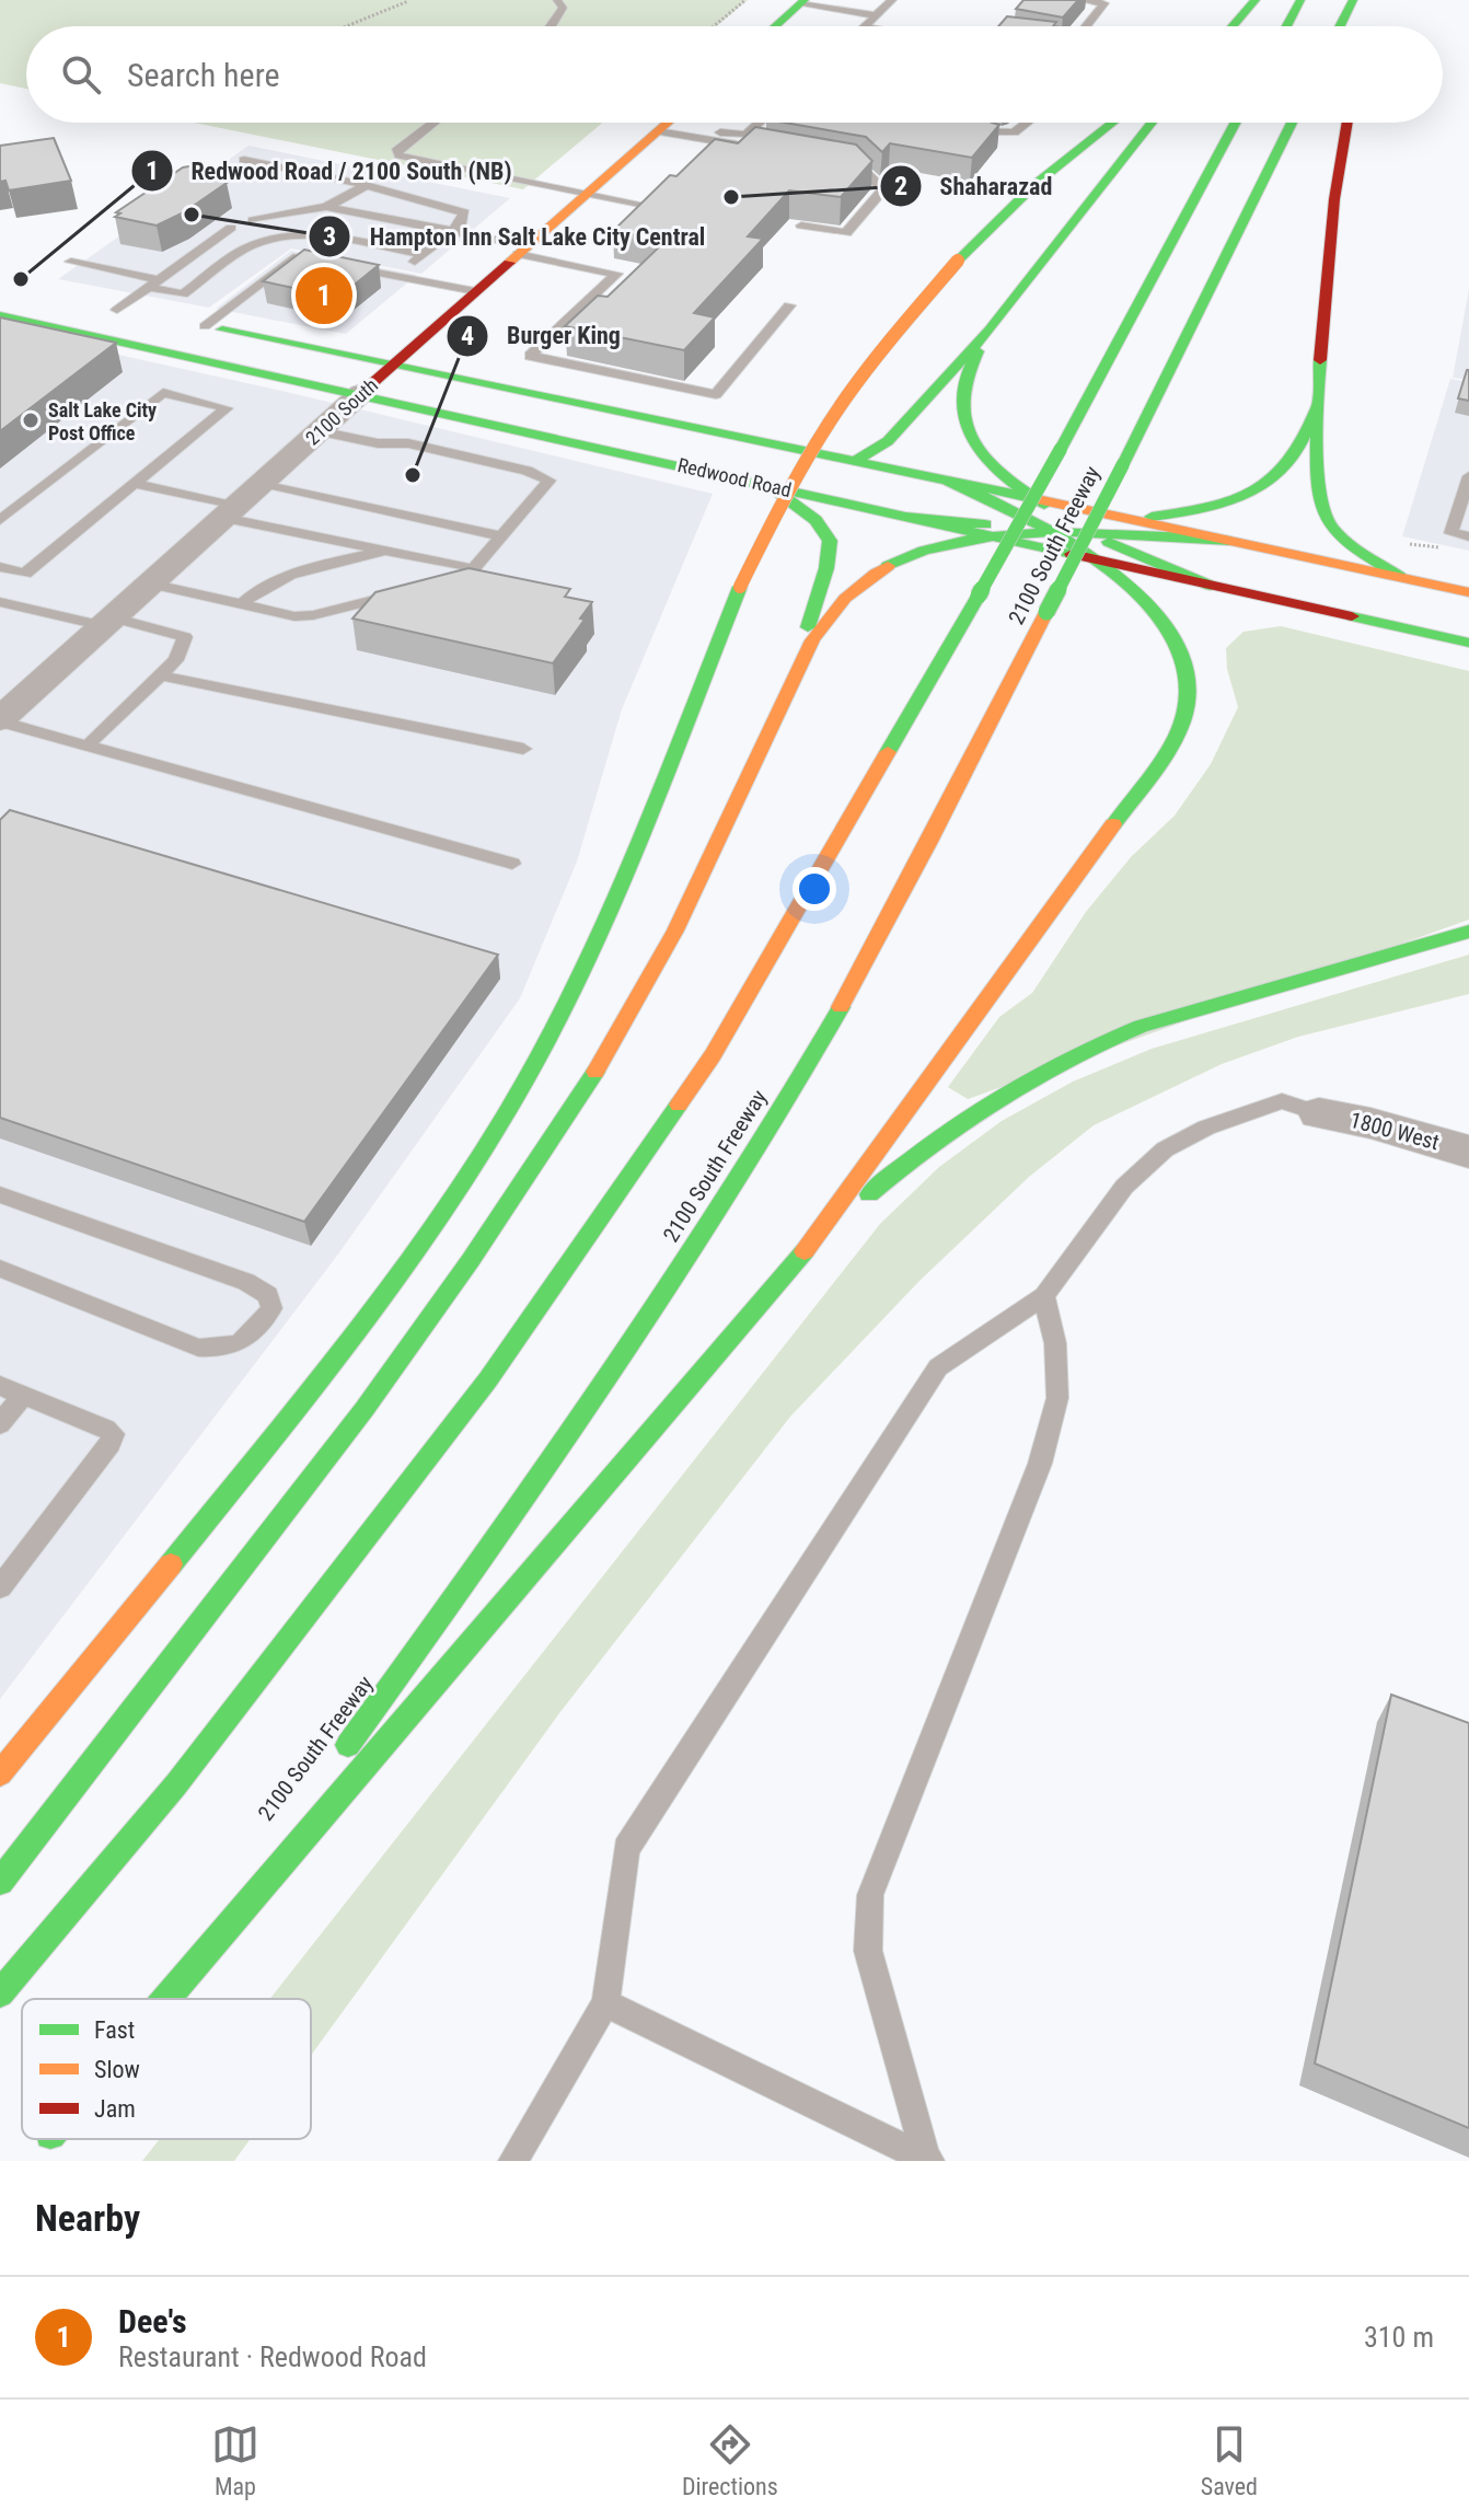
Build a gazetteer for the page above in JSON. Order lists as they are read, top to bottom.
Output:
{
  "streets": {
    "main road": ["2100 South", "Redwood Road", "2100 South Freeway"],
    "street": ["1800 West"]
  },
  "crossings": [
    ["2100 South", "Redwood Road"]
  ],
  "places": [
    "Shaharazad",
    "Hampton Inn Salt Lake City Central",
    "Redwood Road / 2100 South (NB)",
    "Salt Lake City Post Office",
    "Burger King"
  ],
  "legend": ["Fast", "Slow", "Jam"],
  "page": {
    "search": "Search here",
    "pins": "1",
    "heading": "Nearby",
    "list": [
      {
        "mark": "1",
        "name": "Dee's",
        "note": "Restaurant · Redwood Road",
        "value": "310 m"
      }
    ],
    "nav": ["Map", "Directions", "Saved"]
  }
}
